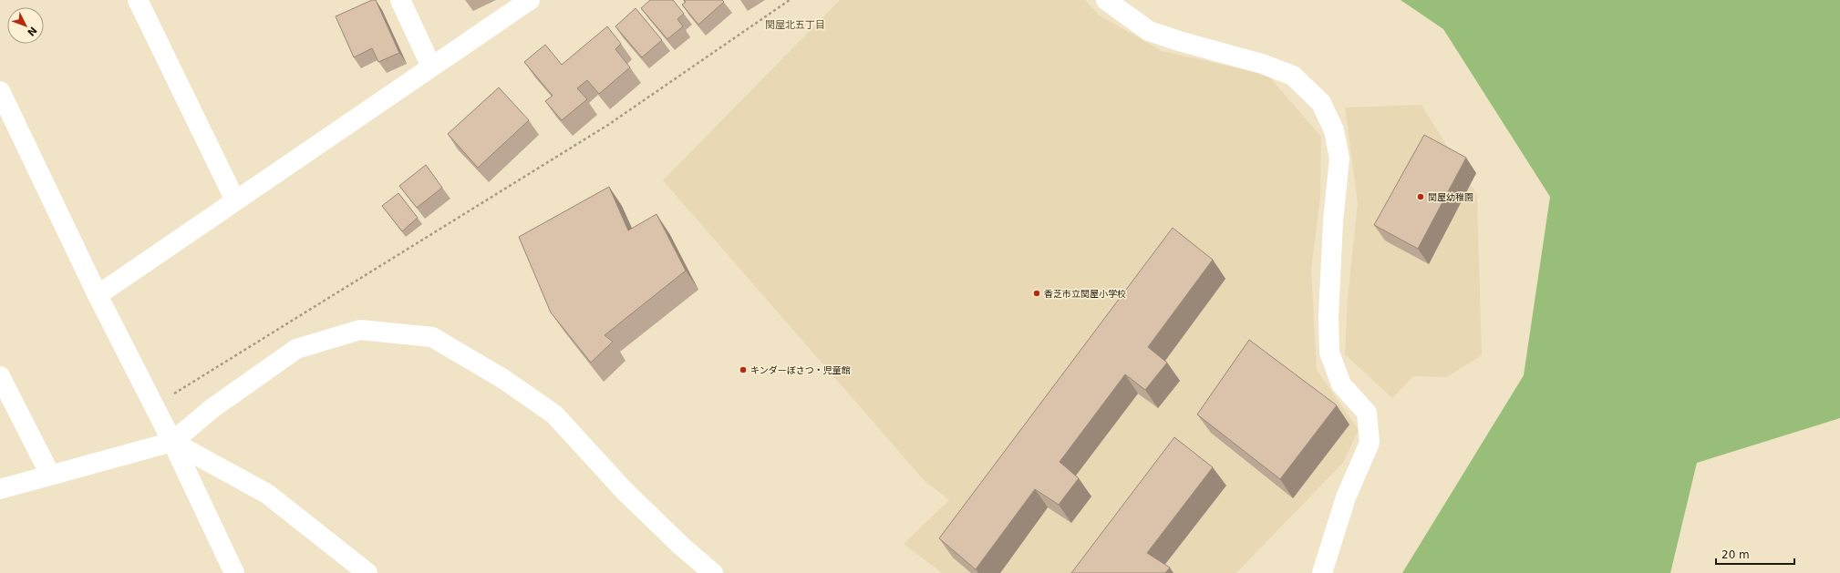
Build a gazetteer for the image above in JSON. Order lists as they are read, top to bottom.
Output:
{
  "districts": ["関屋北五丁目"],
  "places": ["関屋幼稚園", "香芝市立関屋小学校", "キンダーぼさつ・児童館"],
  "scale_bar": "20 m",
  "north": "bottom right"
}
